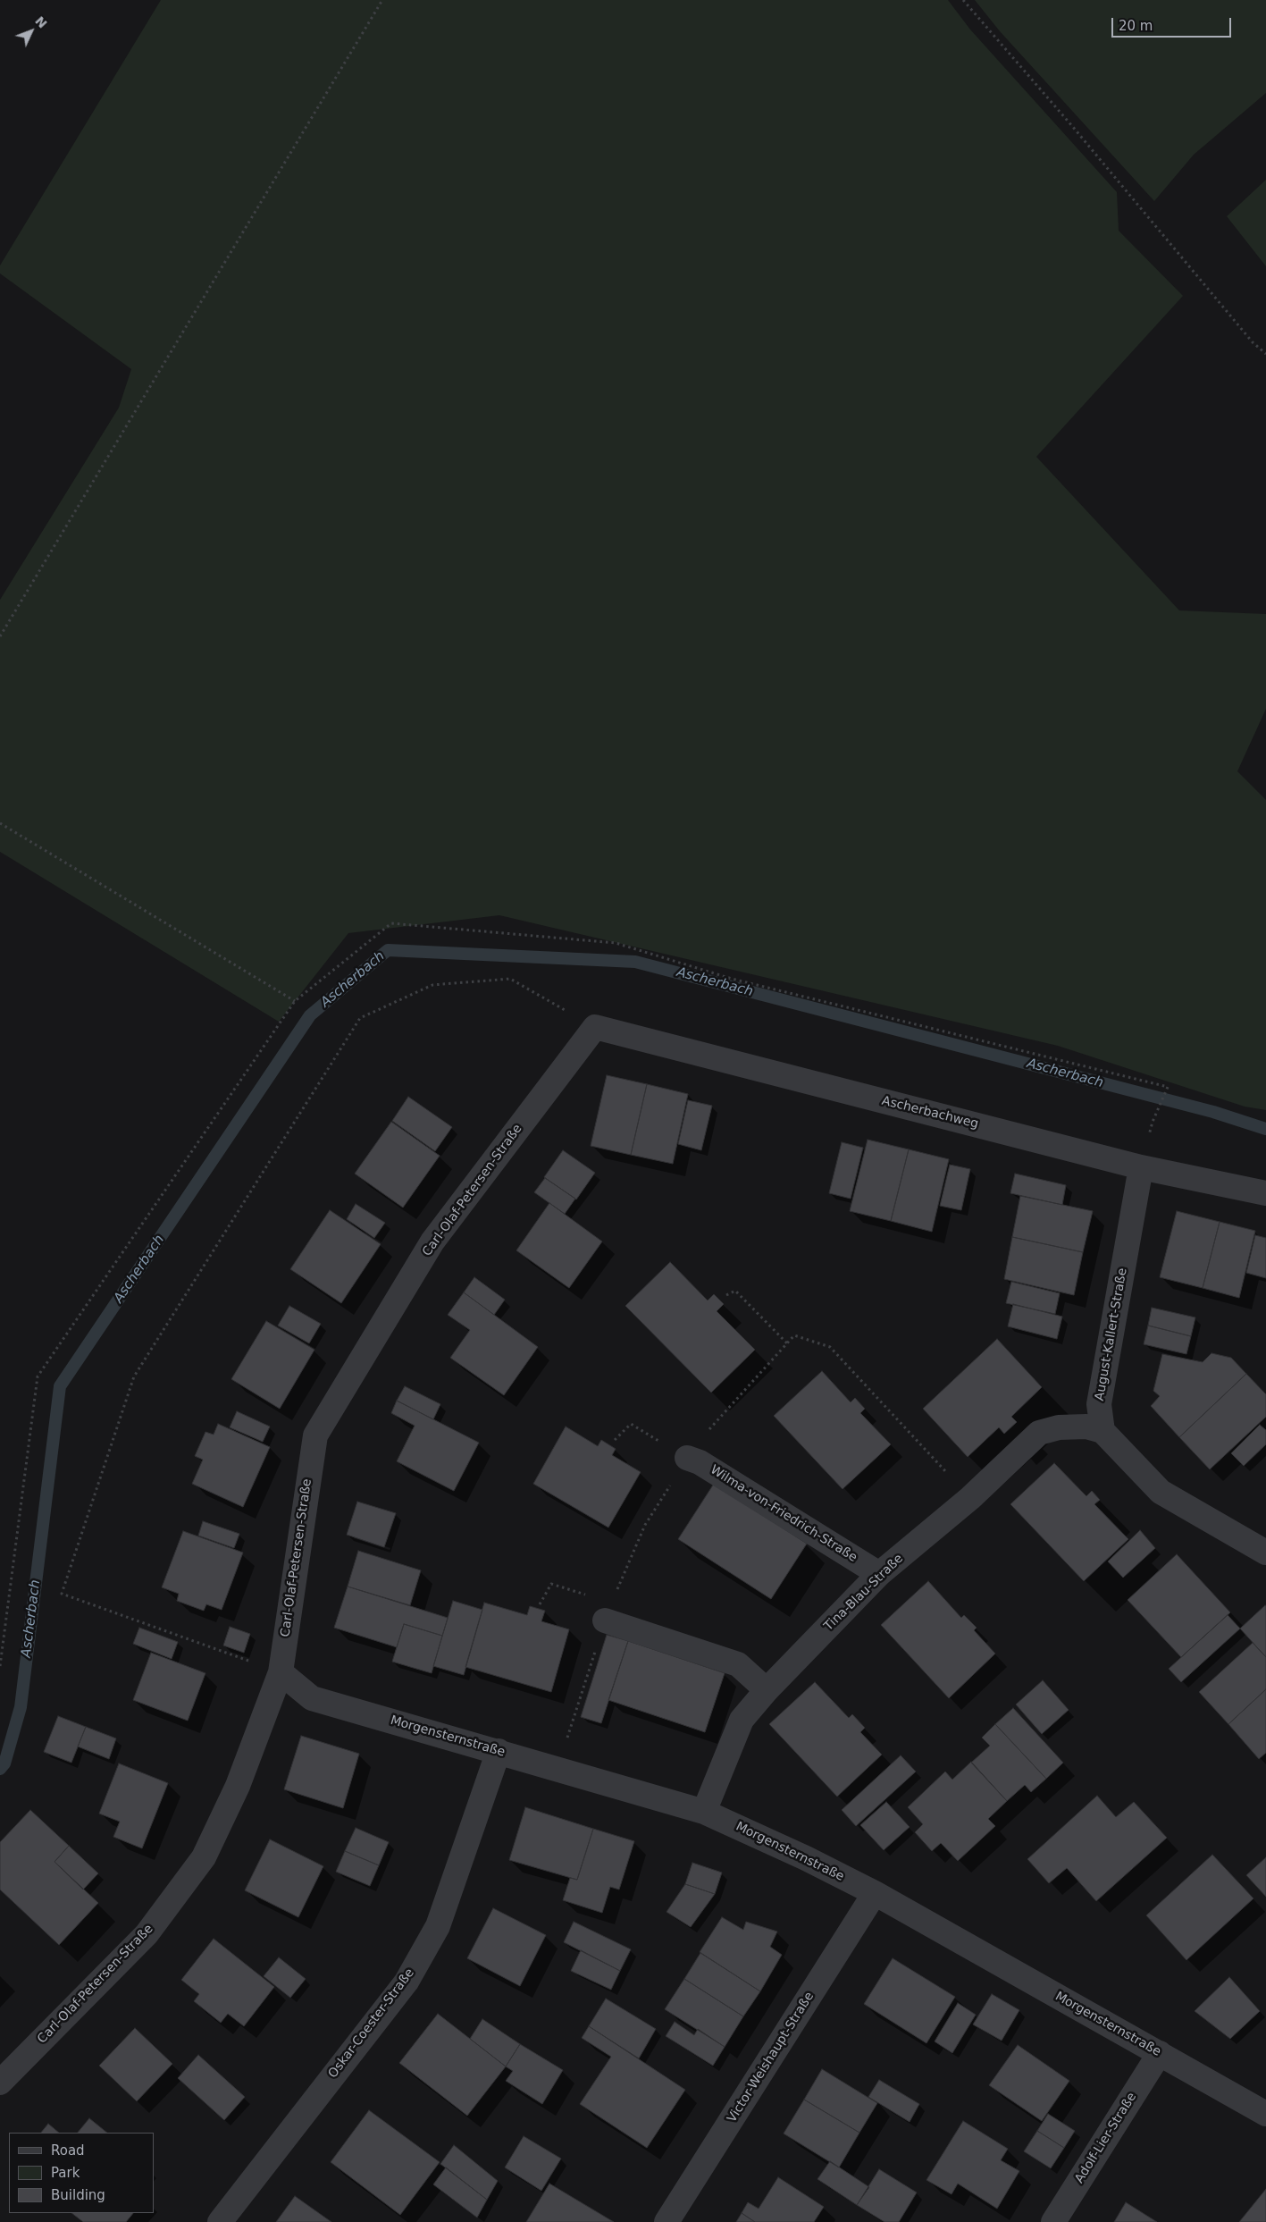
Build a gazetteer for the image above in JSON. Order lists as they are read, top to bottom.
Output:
{
  "streets": {
    "street": [
      "Ascherbachweg",
      "Carl-Olaf-Petersen-Straße",
      "August-Kallert-Straße",
      "Wilma-von-Friedrich-Straße",
      "Tina-Blau-Straße",
      "Morgensternstraße",
      "Oskar-Coester-Straße",
      "Victor-Weishaupt-Straße",
      "Adolf-Lier-Straße"
    ]
  },
  "crossings": [
    ["Ascherbachweg", "Carl-Olaf-Petersen-Straße"],
    ["Ascherbachweg", "August-Kallert-Straße"],
    ["Carl-Olaf-Petersen-Straße", "Morgensternstraße"],
    ["August-Kallert-Straße", "Tina-Blau-Straße"],
    ["Wilma-von-Friedrich-Straße", "Tina-Blau-Straße"],
    ["Tina-Blau-Straße", "Morgensternstraße"],
    ["Morgensternstraße", "Oskar-Coester-Straße"],
    ["Morgensternstraße", "Victor-Weishaupt-Straße"],
    ["Morgensternstraße", "Adolf-Lier-Straße"]
  ],
  "water": ["Ascherbach"],
  "legend": ["Road", "Park", "Building"],
  "scale_bar": "20 m",
  "north": "top right"
}
